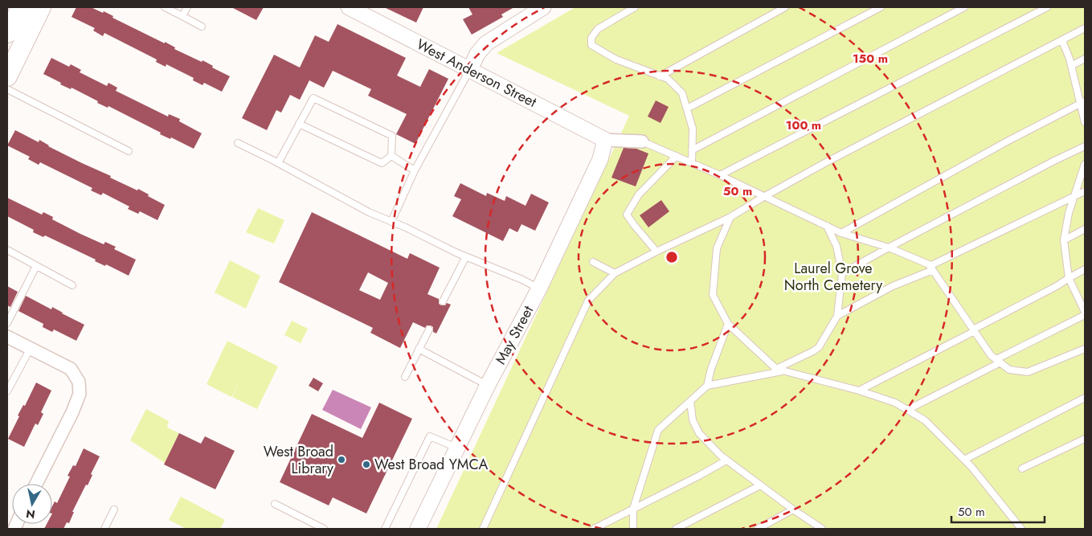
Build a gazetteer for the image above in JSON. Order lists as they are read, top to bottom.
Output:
{
  "streets": {
    "street": ["West Anderson Street", "May Street"]
  },
  "crossings": [
    ["West Anderson Street", "May Street"]
  ],
  "parks": ["Laurel Grove North Cemetery"],
  "places": ["West Broad Library", "West Broad YMCA"],
  "scale_bar": "50 m",
  "north": "bottom",
  "rings": ["150 m", "100 m", "50 m"]
}
